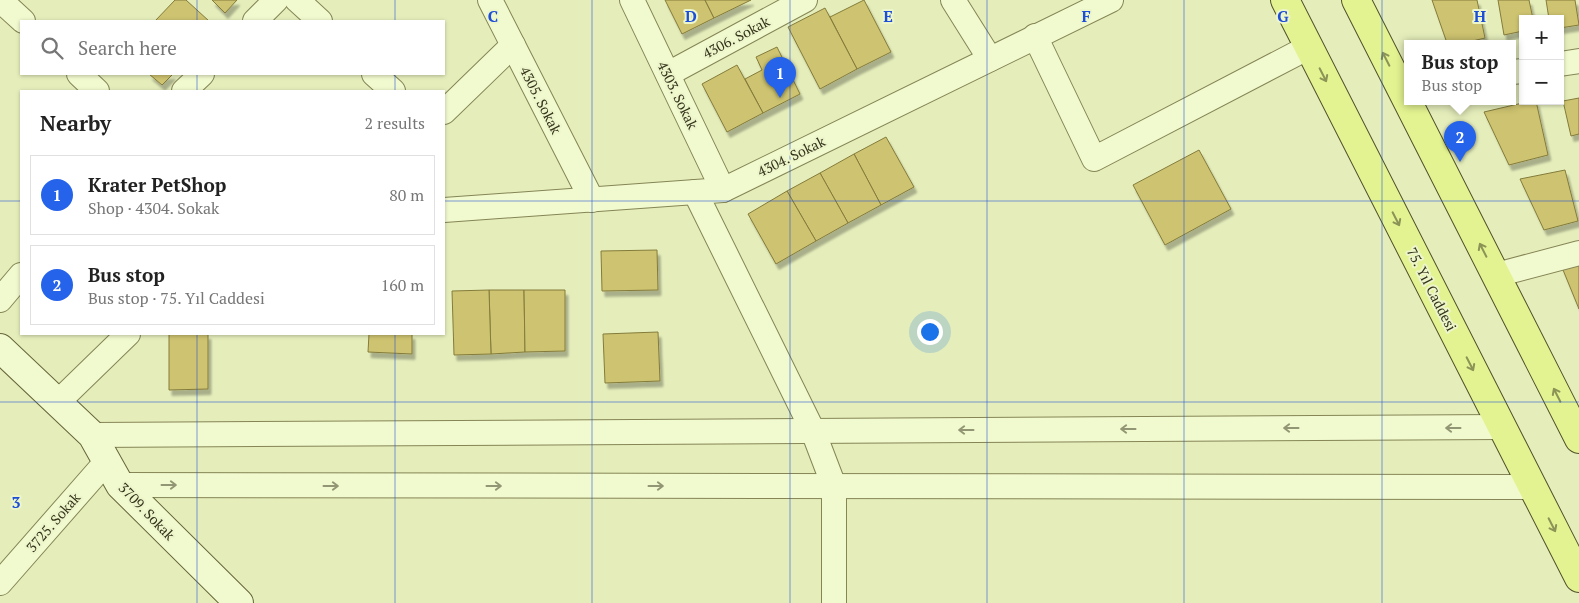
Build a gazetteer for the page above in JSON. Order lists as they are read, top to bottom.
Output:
{
  "streets": {
    "main road": ["75. Yıl Caddesi"],
    "street": [
      "4306. Sokak",
      "4303. Sokak",
      "4305. Sokak",
      "4304. Sokak",
      "3709. Sokak",
      "3725. Sokak"
    ]
  },
  "crossings": [
    ["4306. Sokak", "4303. Sokak"],
    ["4303. Sokak", "4304. Sokak"],
    ["4305. Sokak", "4304. Sokak"],
    ["3709. Sokak", "3725. Sokak"]
  ],
  "page": {
    "map_buttons": ["+", "−"],
    "search": "Search here",
    "popup": ["Bus stop", "Bus stop"],
    "pins": ["1", "2"],
    "heading": ["Nearby", "2 results"],
    "list": [
      {
        "mark": "1",
        "name": "Krater PetShop",
        "note": "Shop · 4304. Sokak",
        "value": "80 m"
      },
      {
        "mark": "2",
        "name": "Bus stop",
        "note": "Bus stop · 75. Yıl Caddesi",
        "value": "160 m"
      }
    ]
  },
  "grid": {
    "columns": [
      "C",
      "D",
      "E",
      "F",
      "G",
      "H"
    ],
    "rows": ["3"]
  }
}
